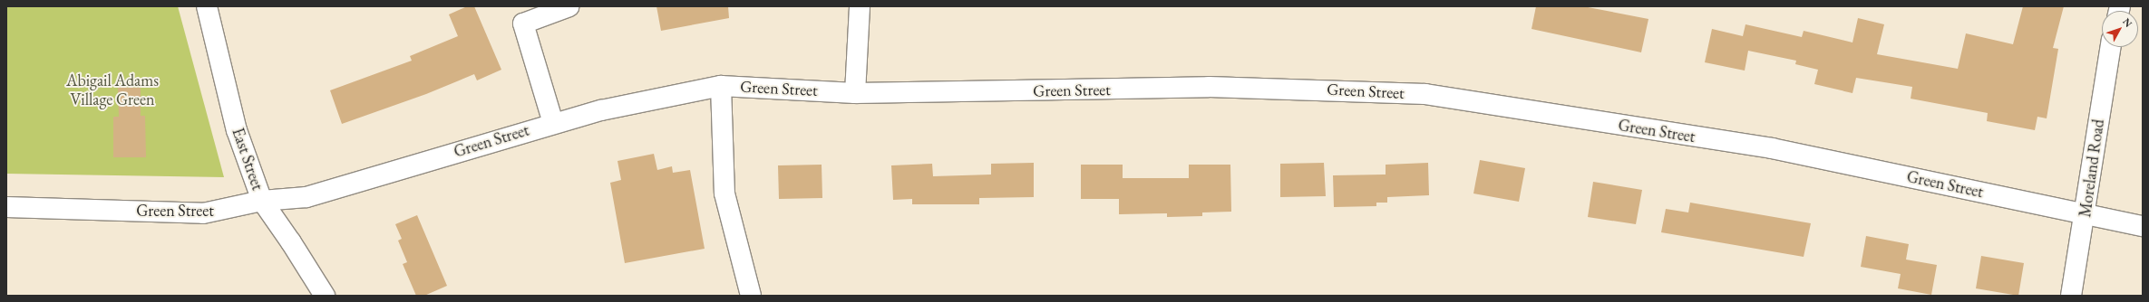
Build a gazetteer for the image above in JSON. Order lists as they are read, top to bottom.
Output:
{
  "streets": {
    "main road": ["Green Street", "East Street", "Moreland Road"]
  },
  "crossings": [
    ["Green Street", "East Street"],
    ["Green Street", "Moreland Road"]
  ],
  "parks": ["Abigail Adams Village Green"],
  "north": "top right"
}
